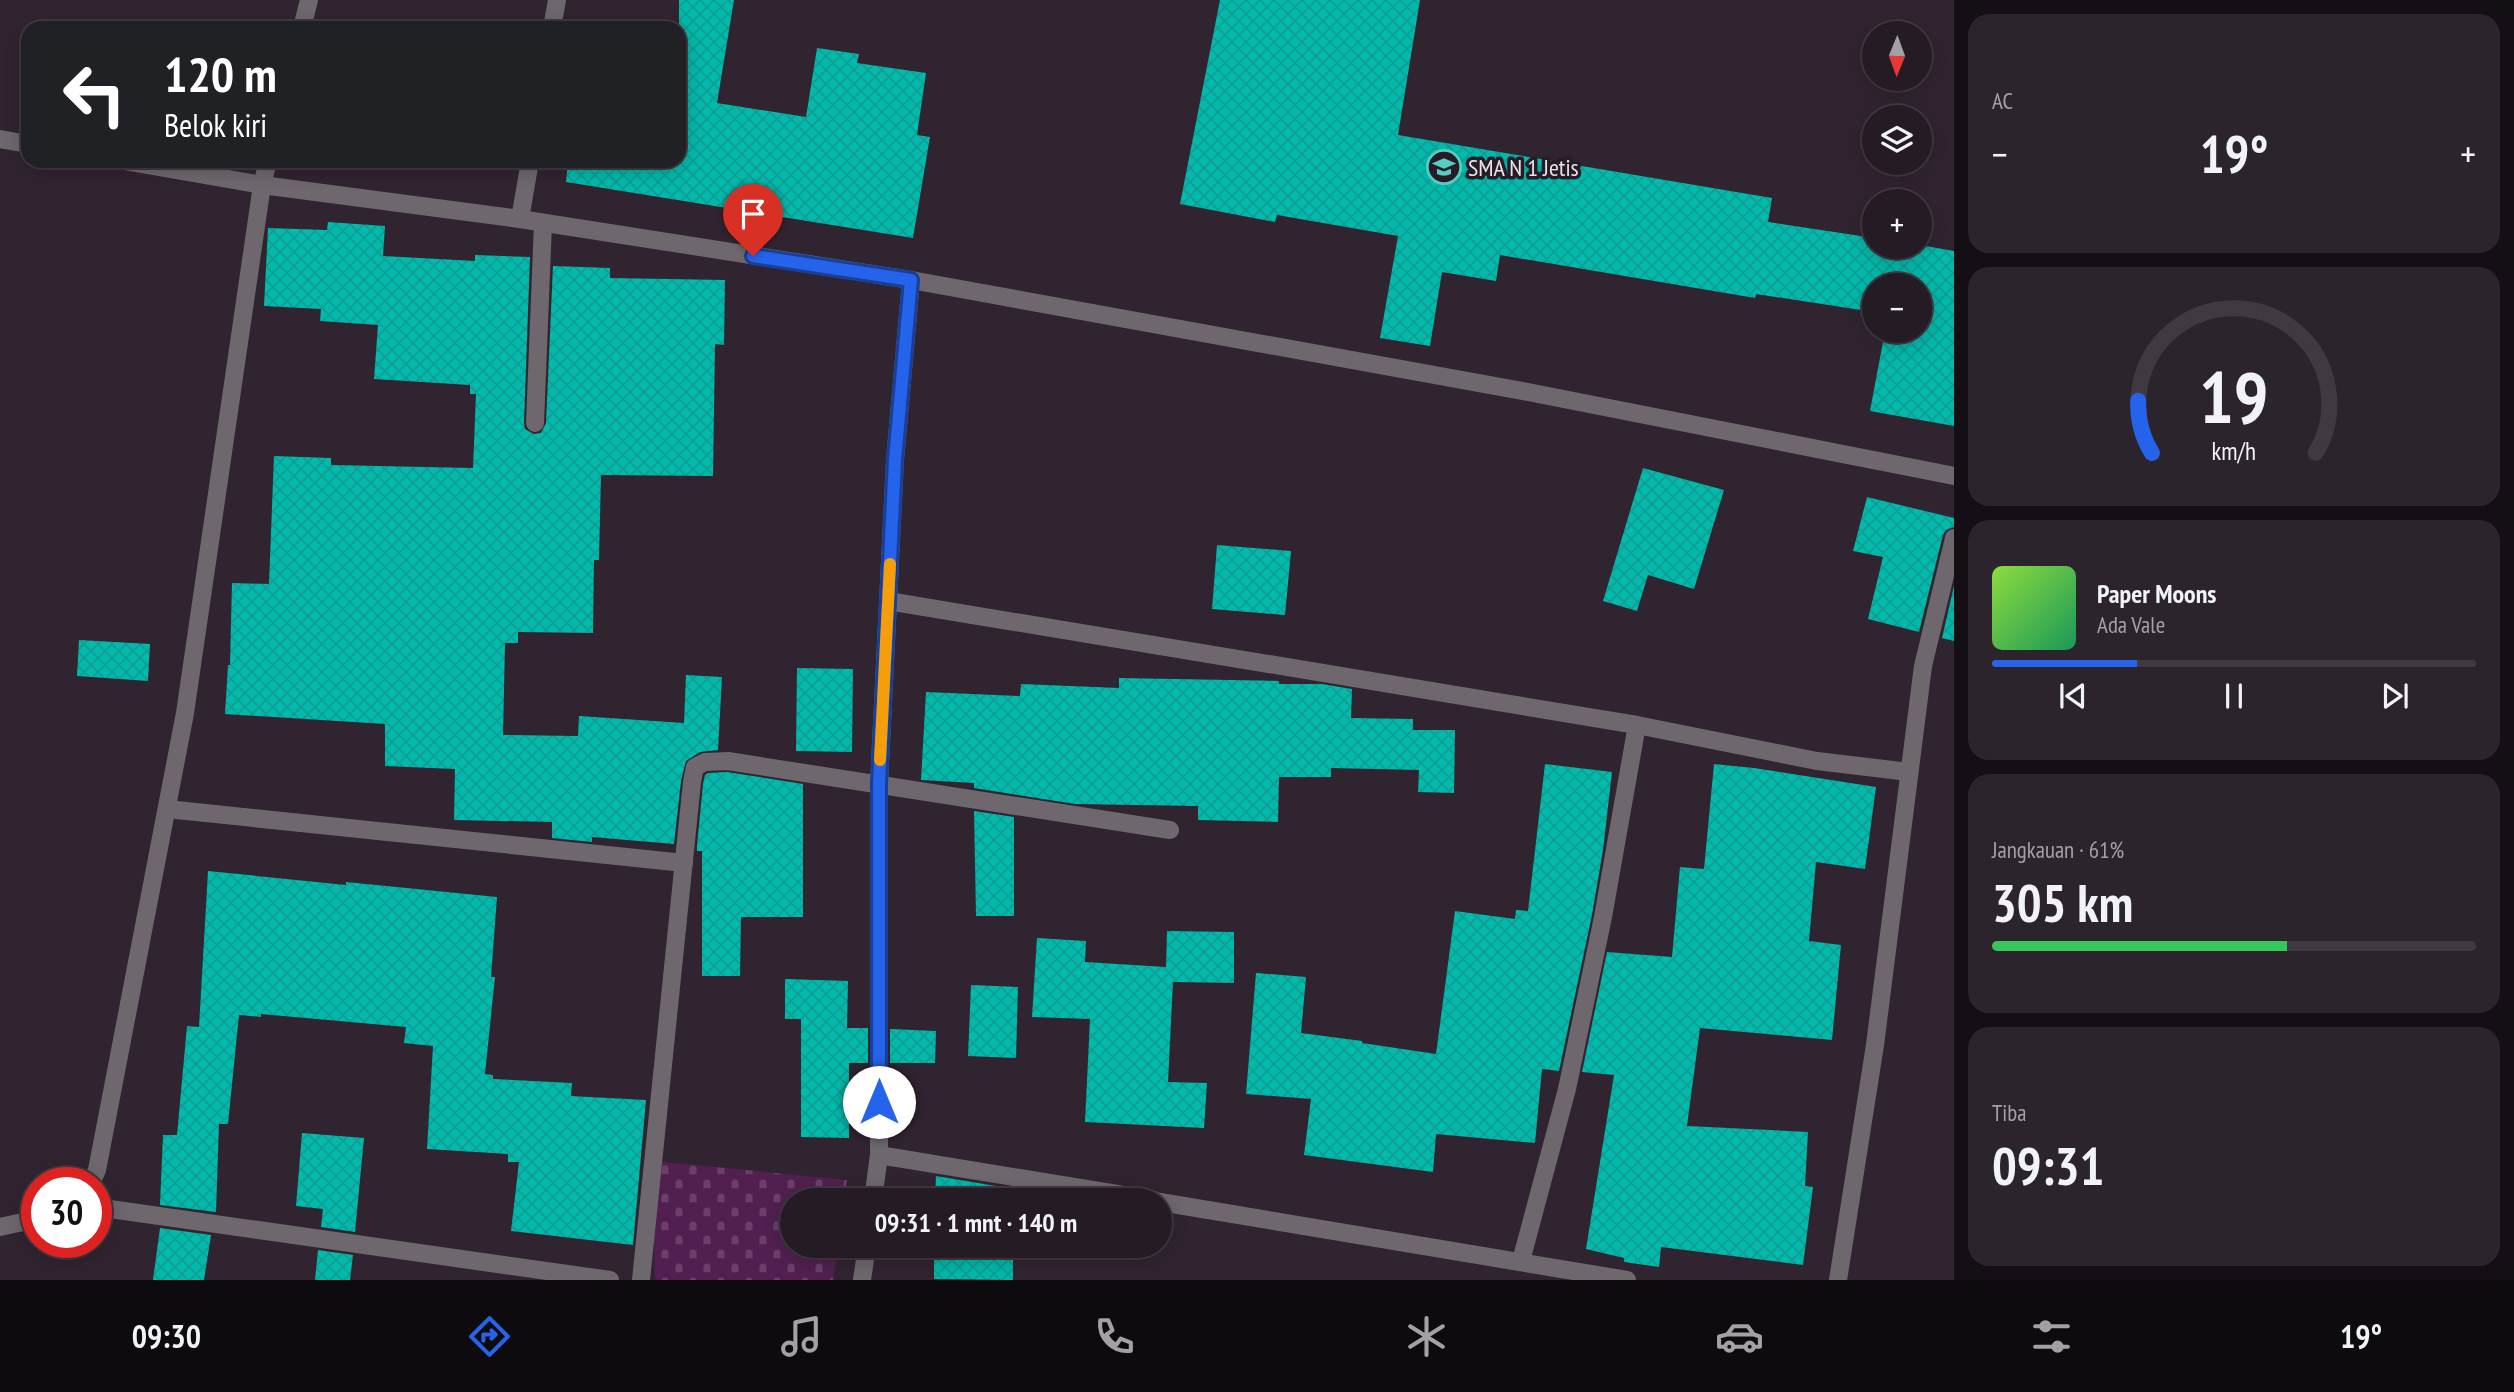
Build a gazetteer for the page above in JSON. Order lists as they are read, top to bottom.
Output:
{
  "places": {
    "school or university": ["SMA N 1 Jetis"]
  },
  "north": "bottom",
  "page": {
    "tile": [
      "AC",
      ["Jangkauan · 61%", "305 km"],
      ["Tiba", "09:31"]
    ],
    "map_buttons": ["+", "−"],
    "turn": ["120 m", "Belok kiri"],
    "heat": ["−", "19°", "+"],
    "song": ["Paper Moons", "Ada Vale"],
    "limit": "30",
    "trip": "09:31 · 1 mnt · 140 m",
    "tabs": ["09:30", "19°"],
    "gauge": ["19", "km/h"]
  }
}
